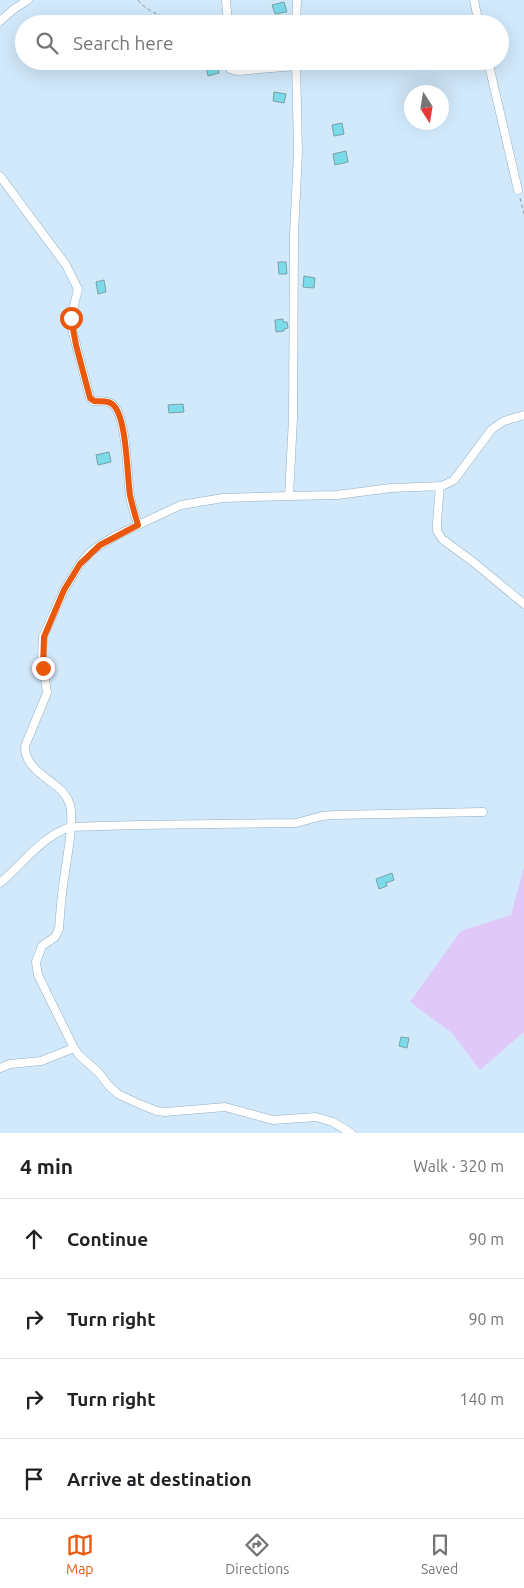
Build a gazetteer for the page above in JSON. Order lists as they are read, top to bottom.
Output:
{
  "north": "bottom",
  "page": {
    "search": "Search here",
    "heading": ["4 min", "Walk · 320 m"],
    "list": [
      ["Continue", "90 m"],
      ["Turn right", "90 m"],
      ["Turn right", "140 m"],
      "Arrive at destination"
    ],
    "nav": ["Map", "Directions", "Saved"]
  }
}
